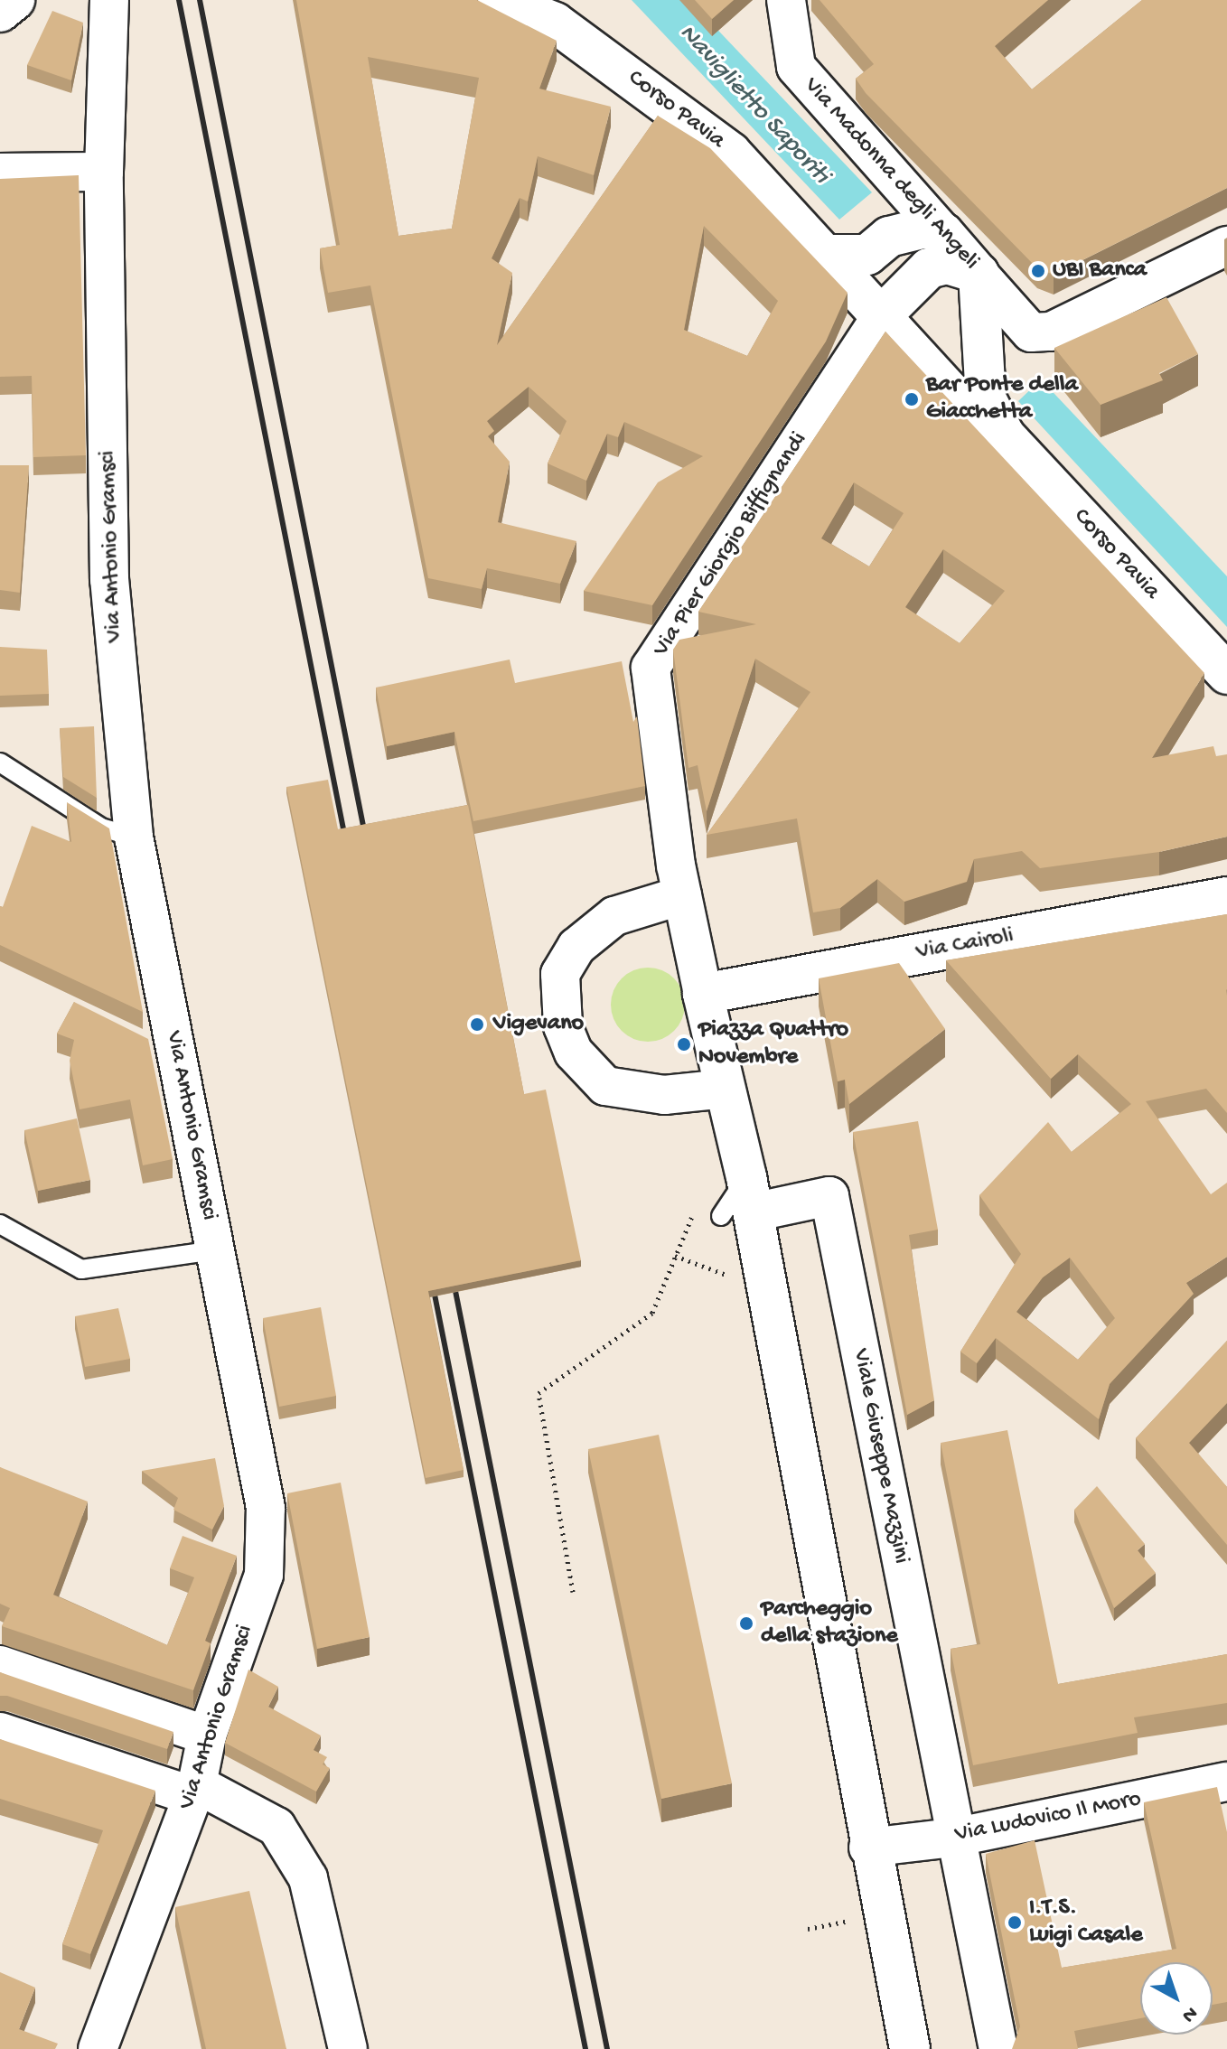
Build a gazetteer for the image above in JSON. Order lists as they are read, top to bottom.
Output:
{
  "streets": {
    "street": [
      "Corso Pavia",
      "Via Madonna degli Angeli",
      "Via Pier Giorgio Biffignandi",
      "Via Antonio Gramsci",
      "Via Cairoli",
      "Viale Giuseppe Mazzini",
      "Via Ludovico Il Moro"
    ]
  },
  "crossings": [
    ["Corso Pavia", "Via Madonna degli Angeli"],
    ["Corso Pavia", "Via Pier Giorgio Biffignandi"],
    ["Via Pier Giorgio Biffignandi", "Via Cairoli"],
    ["Viale Giuseppe Mazzini", "Via Ludovico Il Moro"]
  ],
  "water": ["Naviglietto Saporiti"],
  "places": [
    "UBI Banca",
    "Bar Ponte della Giacchetta",
    "Vigevano",
    "Piazza Quattro Novembre",
    "Parcheggio della stazione",
    "I.T.S. Luigi Casale"
  ],
  "north": "bottom right"
}
